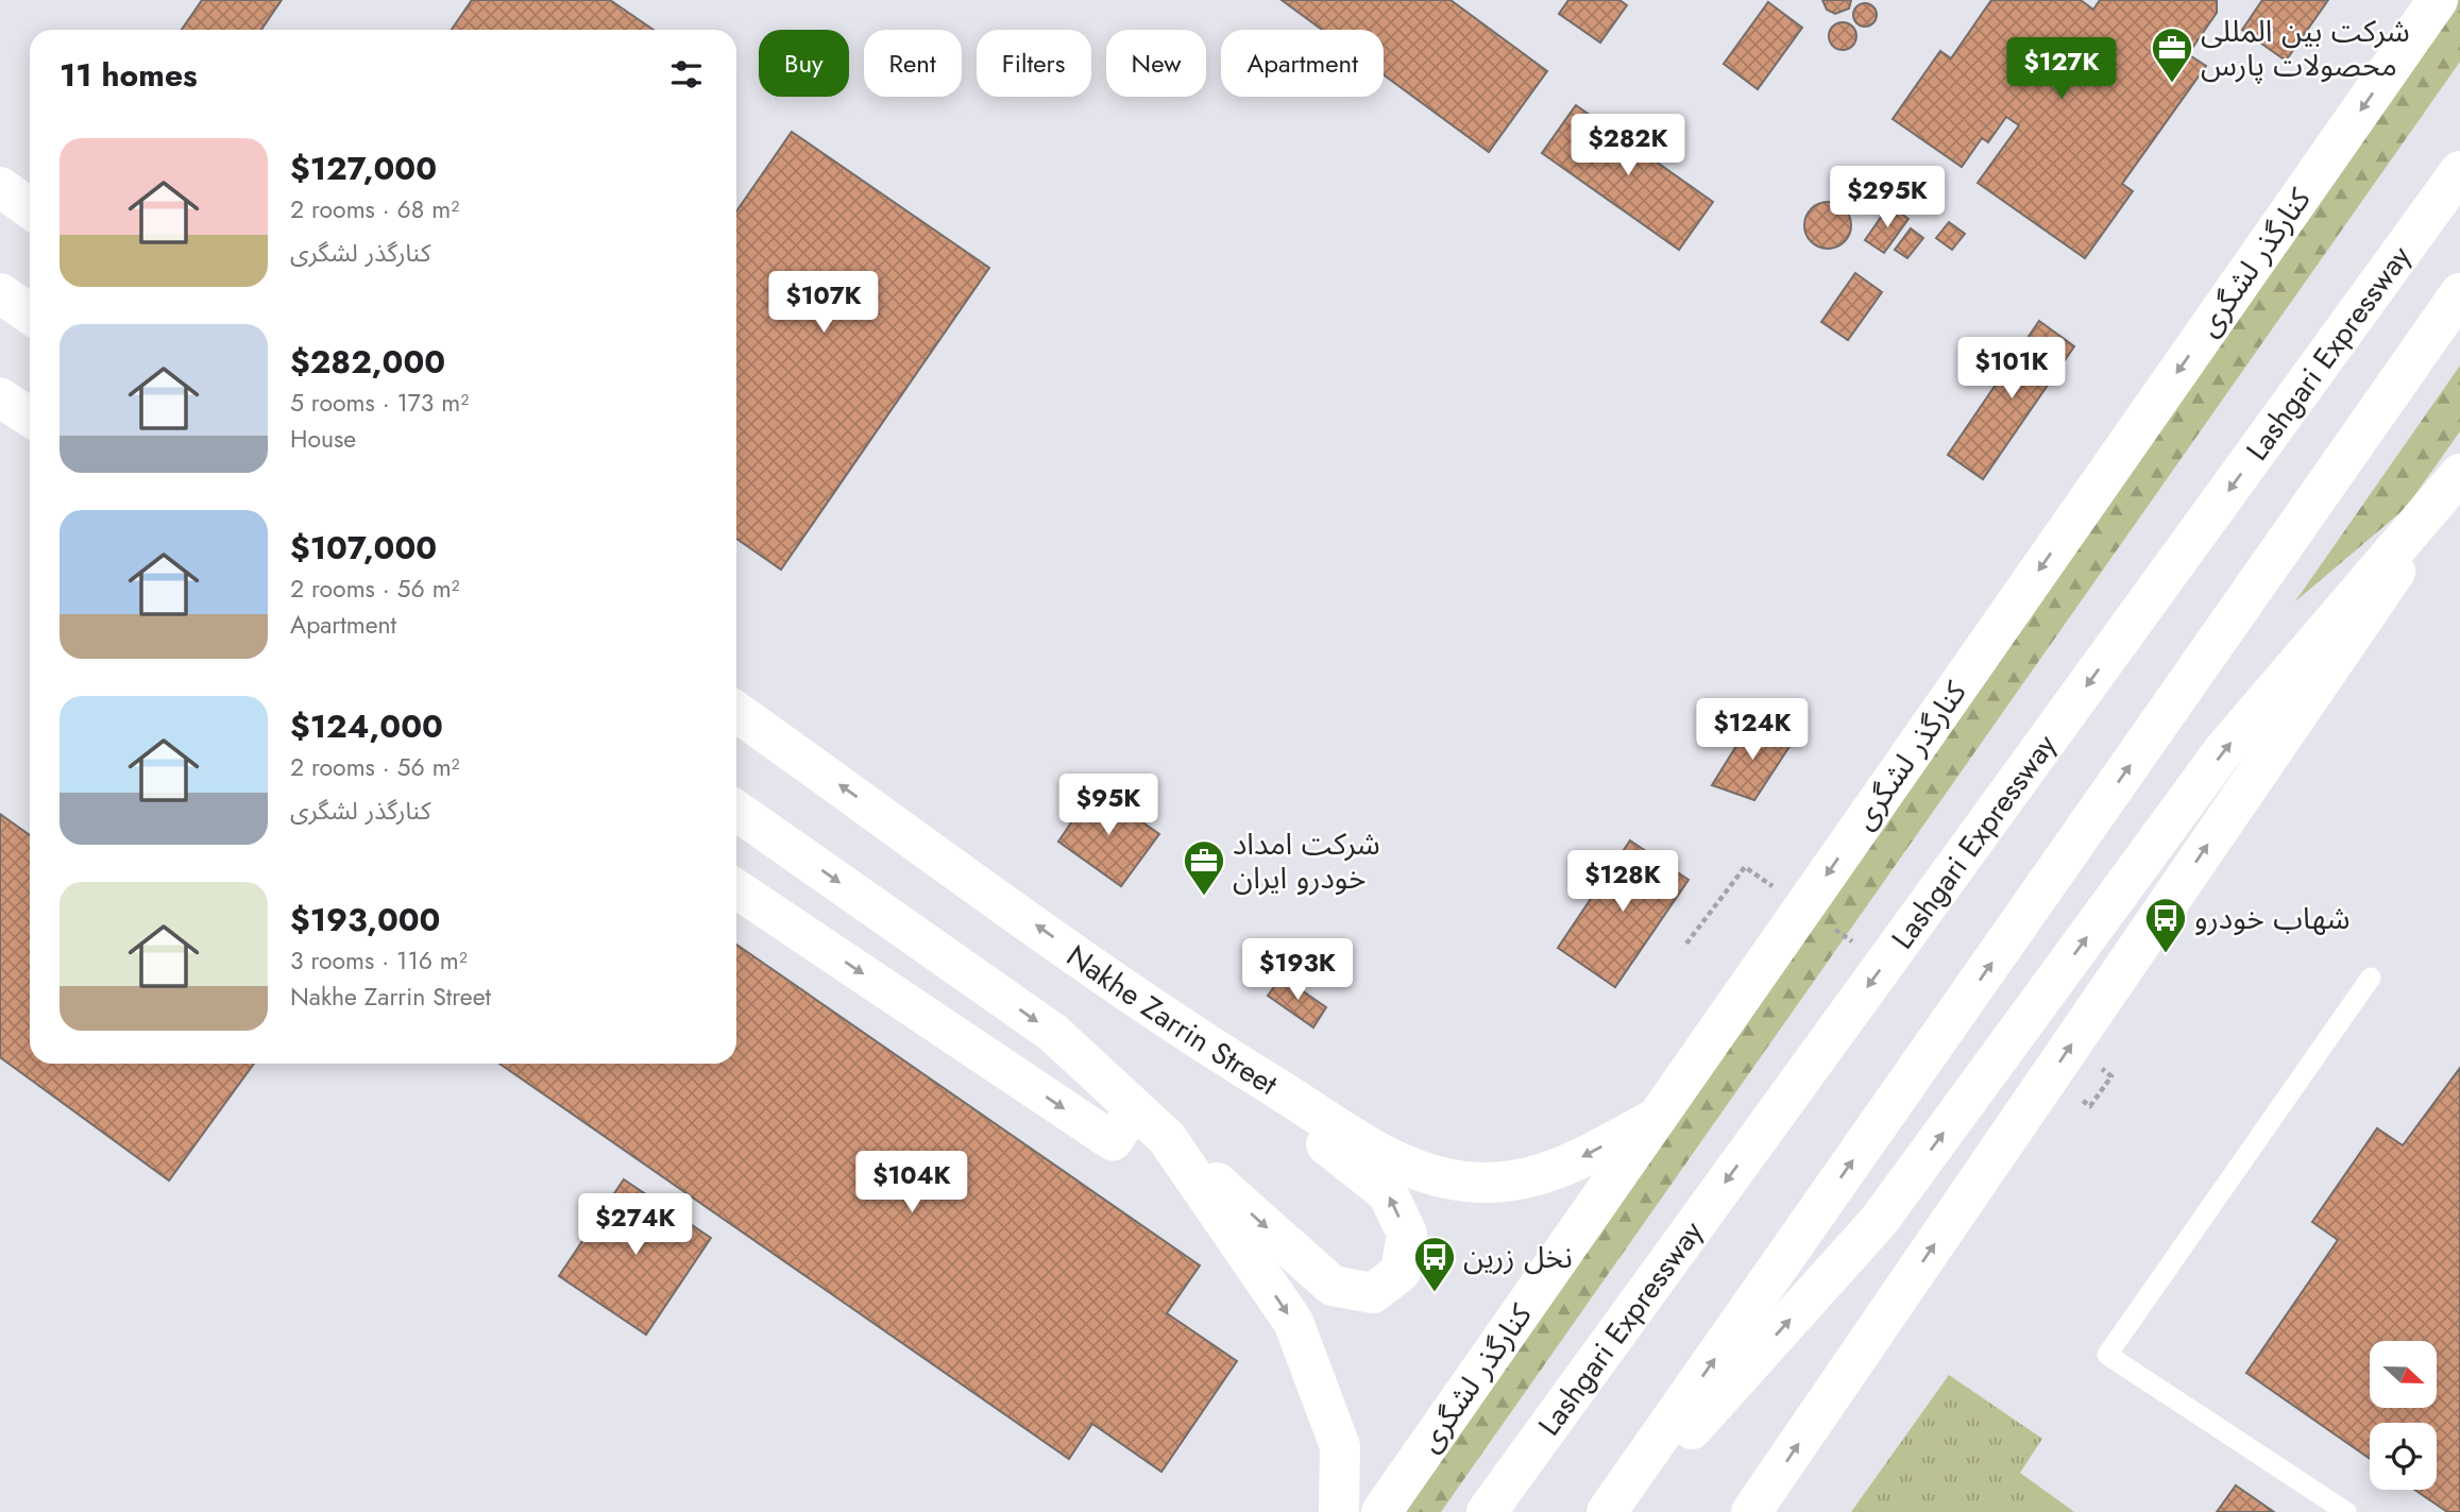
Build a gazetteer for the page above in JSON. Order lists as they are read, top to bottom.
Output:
{
  "streets": {
    "main road": ["کنارگذر لشگری", "Lashgari Expressway", "Nakhe Zarrin Street"]
  },
  "crossings": [
    ["کنارگذر لشگری", "Nakhe Zarrin Street"]
  ],
  "places": {
    "office": ["شرکت بین المللی محصولات پارس", "شرکت امداد خودرو ایران"],
    "bus stop": ["شهاب خودرو", "نخل زرین"]
  },
  "north": "right",
  "page": {
    "chip": [
      "Buy",
      "Rent",
      "Filters",
      "New",
      "Apartment"
    ],
    "heading": "11 homes",
    "price": [
      "$127K",
      "$282K",
      "$295K",
      "$107K",
      "$101K",
      "$124K",
      "$95K",
      "$128K",
      "$193K",
      "$104K",
      "$274K"
    ],
    "list": [
      {
        "name": "$127,000",
        "note": "2 rooms · 68 m² · کنارگذر لشگری"
      },
      {
        "name": "$282,000",
        "note": "5 rooms · 173 m² · House"
      },
      {
        "name": "$107,000",
        "note": "2 rooms · 56 m² · Apartment"
      },
      {
        "name": "$124,000",
        "note": "2 rooms · 56 m² · کنارگذر لشگری"
      },
      {
        "name": "$193,000",
        "note": "3 rooms · 116 m² · Nakhe Zarrin Street"
      }
    ]
  }
}
